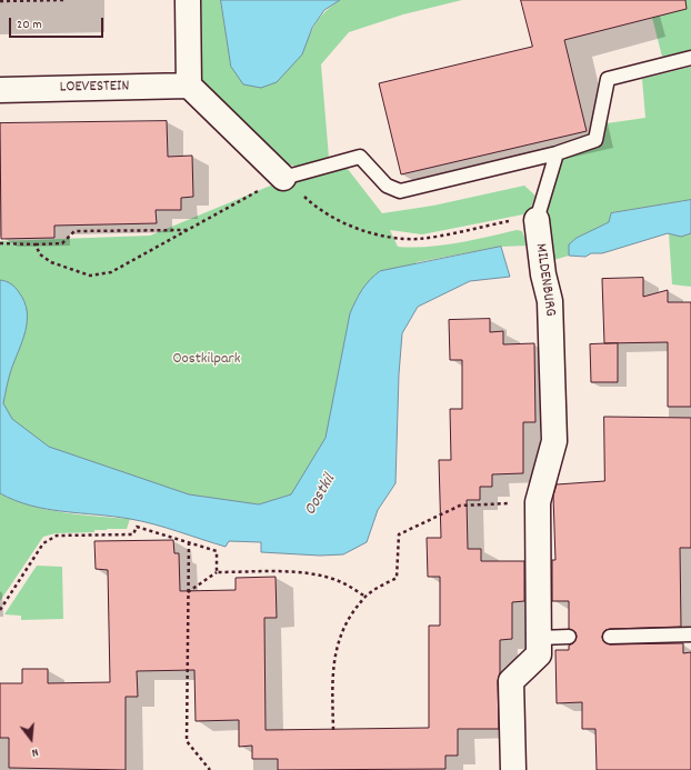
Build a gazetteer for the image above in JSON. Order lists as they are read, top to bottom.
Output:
{
  "streets": {
    "street": ["LOEVESTEIN", "MILDENBURG"]
  },
  "water": ["Oostkil"],
  "parks": ["Oostkilpark"],
  "scale_bar": "20 m",
  "north": "bottom"
}
